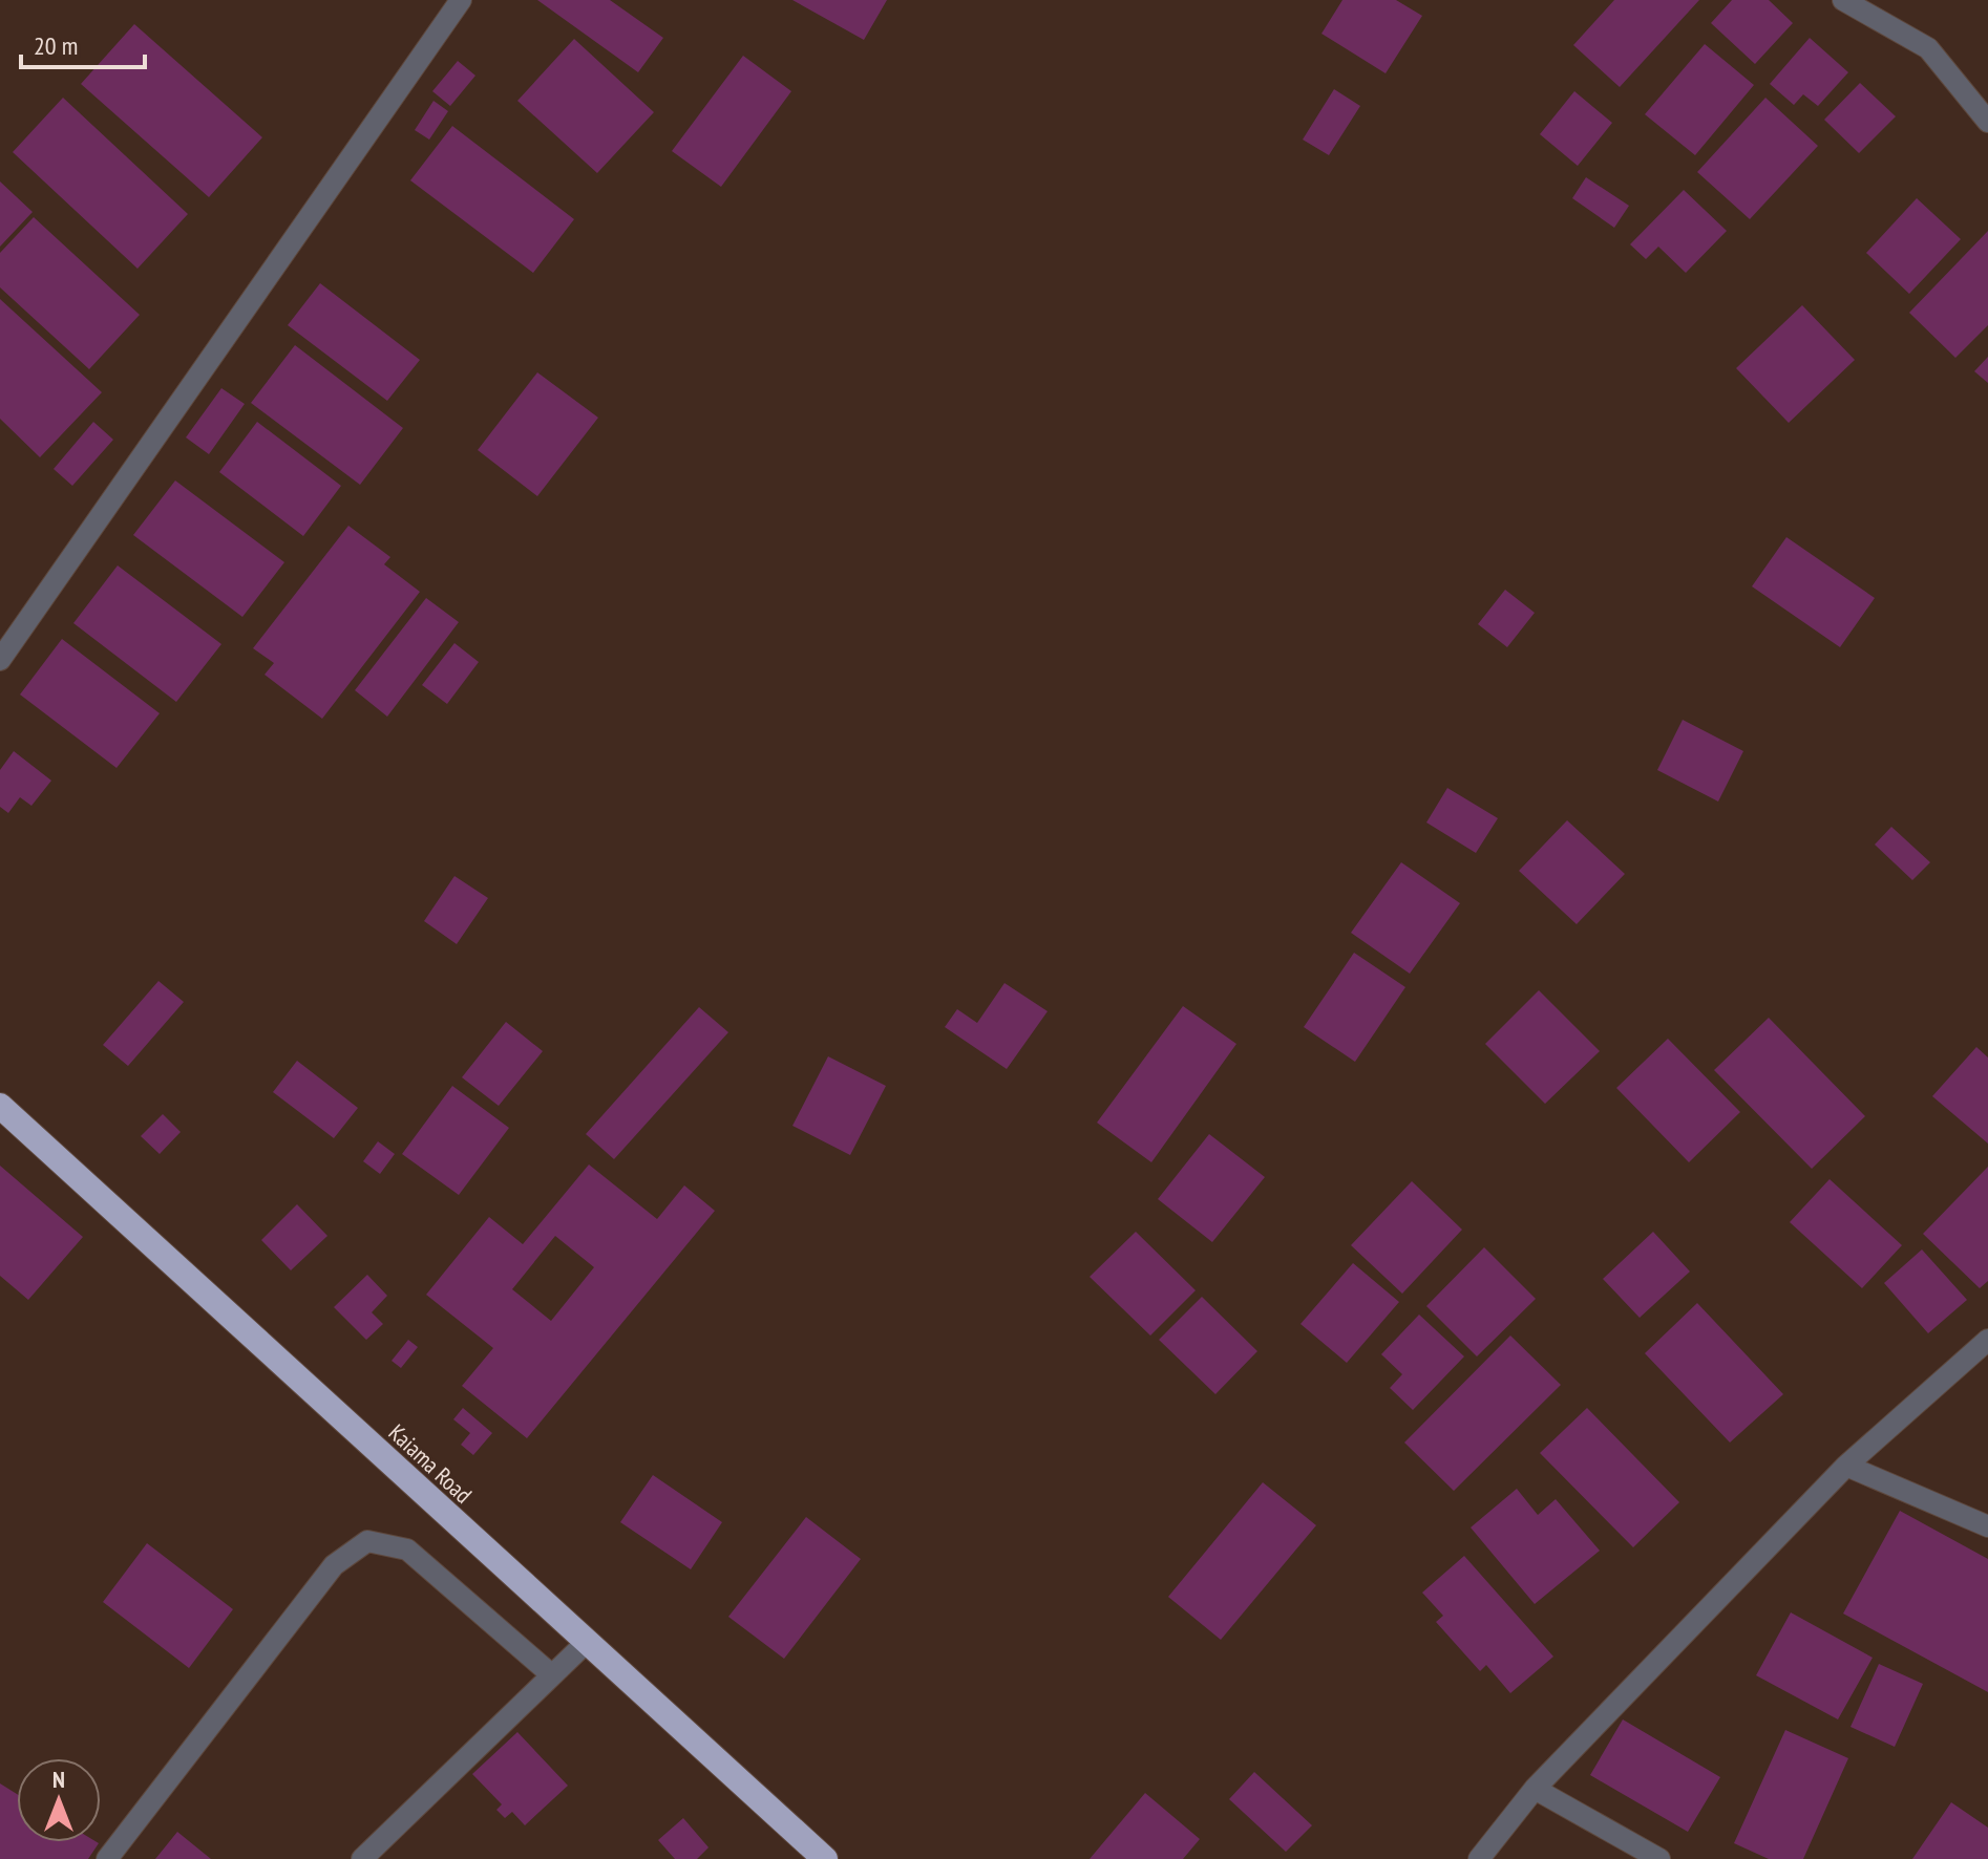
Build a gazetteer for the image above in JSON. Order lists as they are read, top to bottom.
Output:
{
  "streets": {
    "highway": ["Kaiama Road"]
  },
  "scale_bar": "20 m",
  "north": "top"
}
